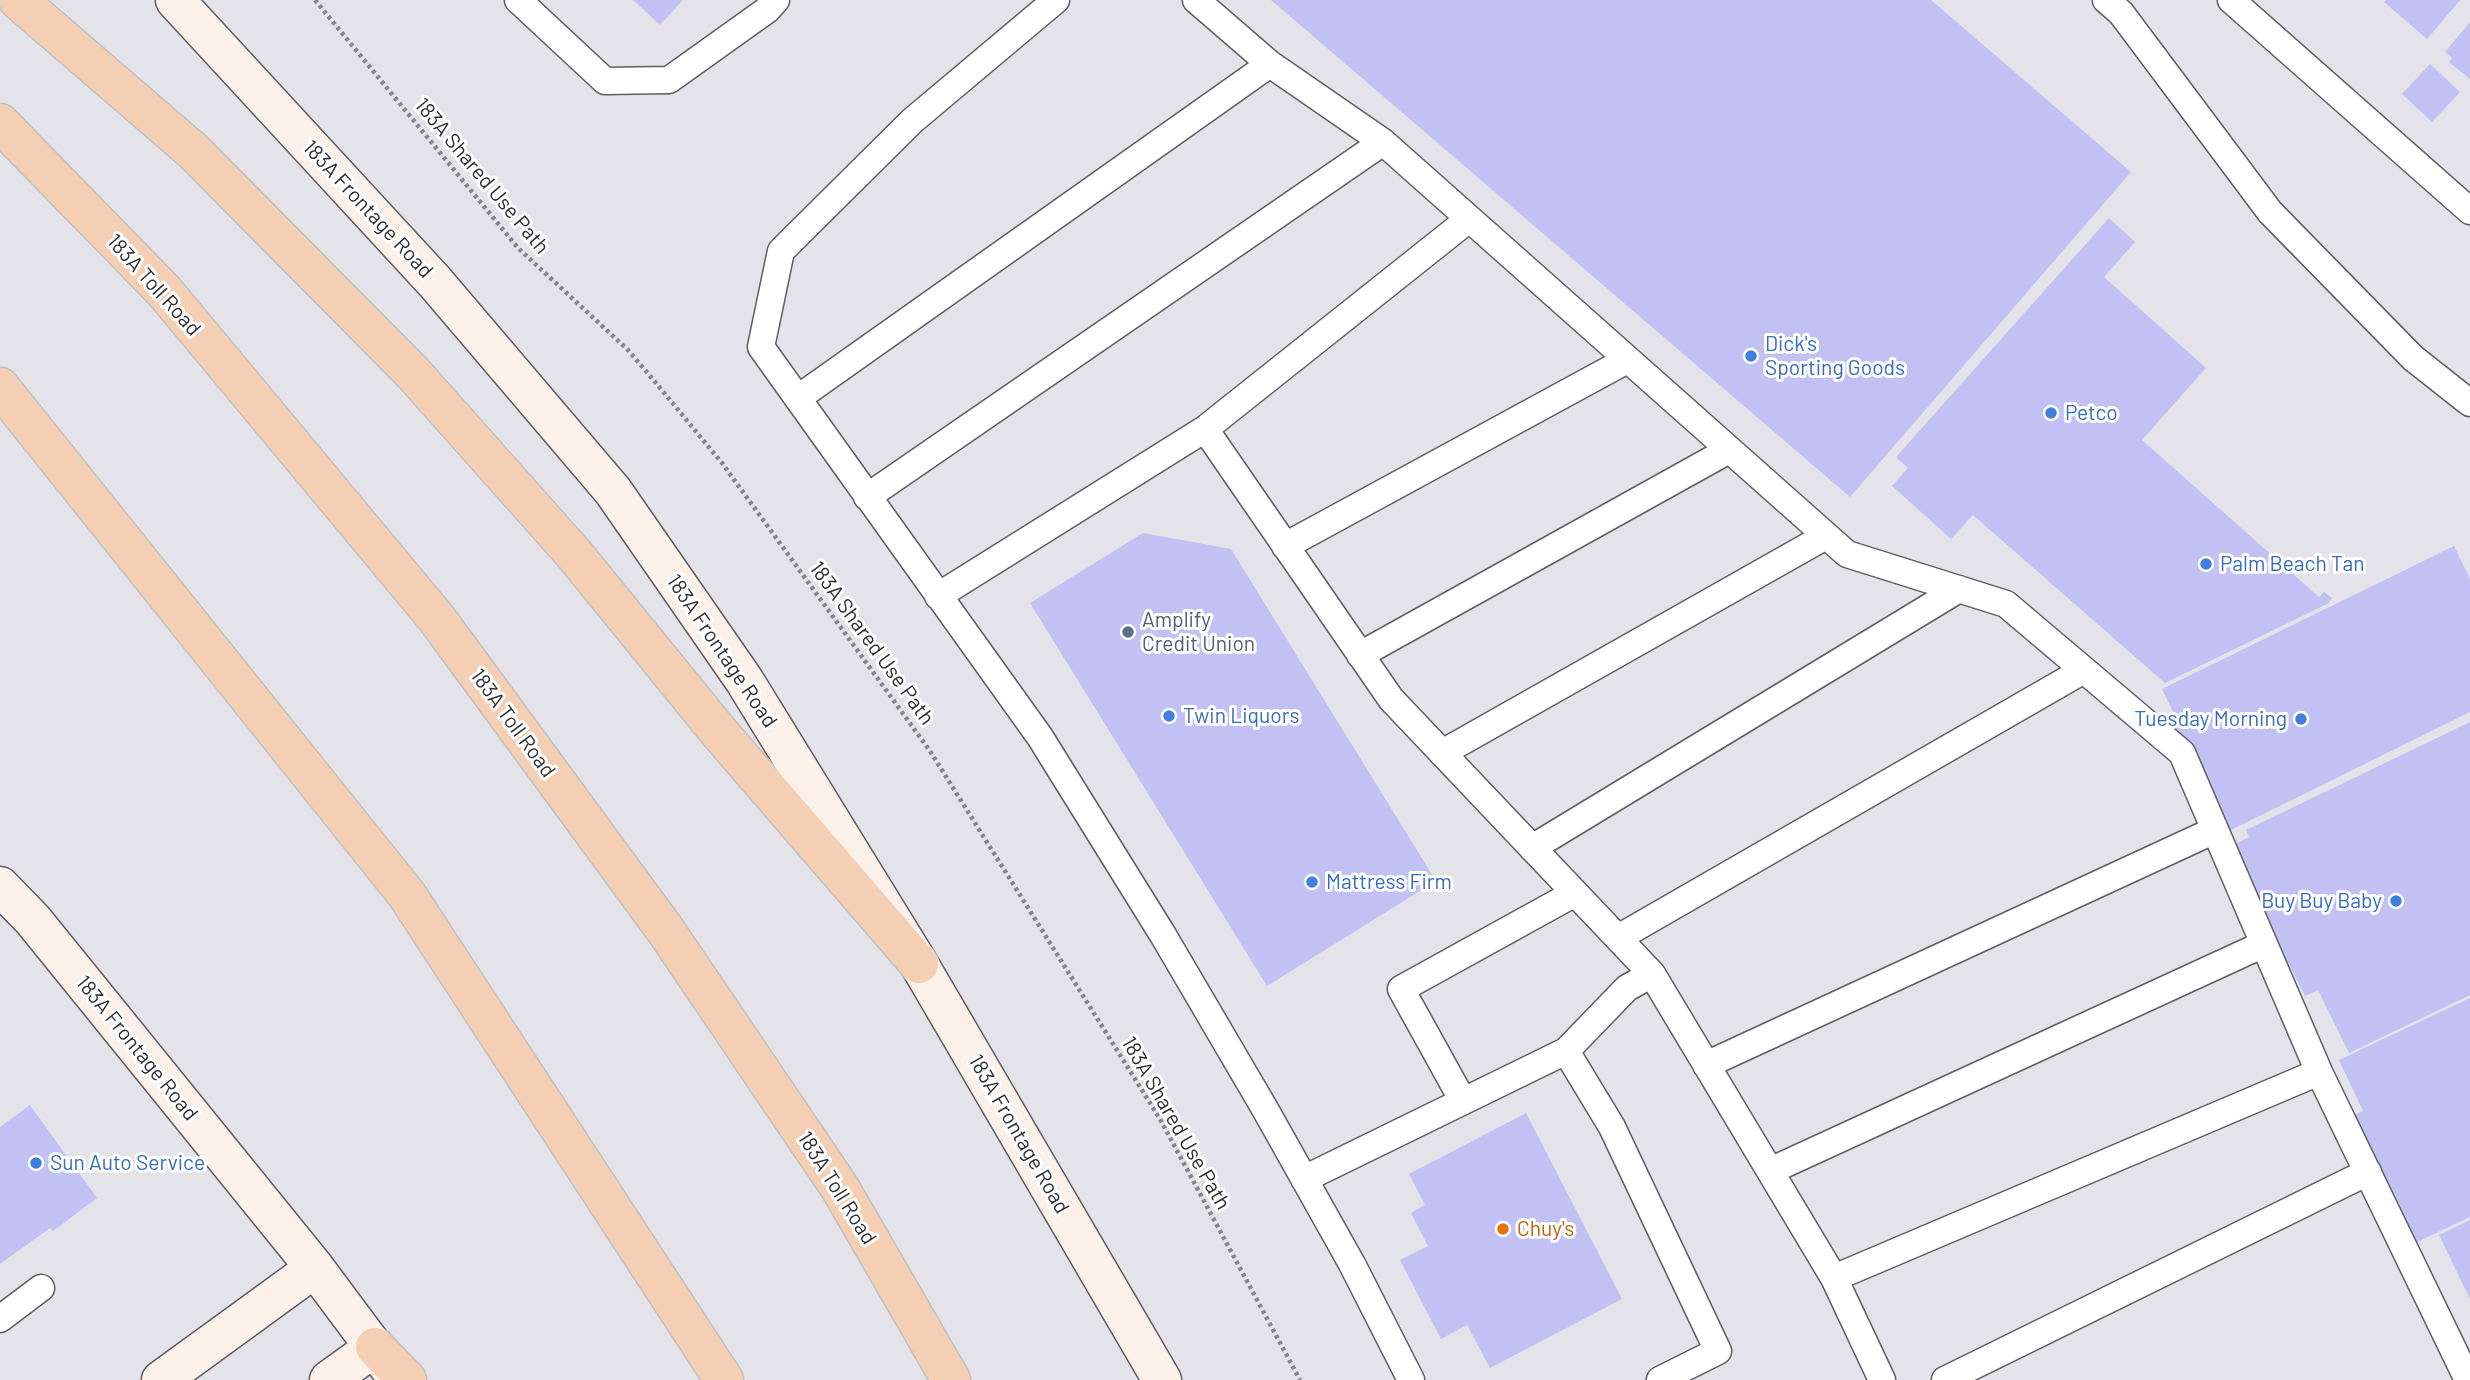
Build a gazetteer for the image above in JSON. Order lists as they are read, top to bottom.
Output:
{
  "streets": {
    "highway": ["183A Toll Road"],
    "main road": ["183A Frontage Road"],
    "path": ["183A Shared Use Path"]
  },
  "places": [
    "Dick's Sporting Goods",
    "Petco",
    "Palm Beach Tan",
    "Amplify Credit Union",
    "Twin Liquors",
    "Tuesday Morning",
    "Mattress Firm",
    "Buy Buy Baby",
    "Sun Auto Service",
    "Chuy's"
  ]
}
